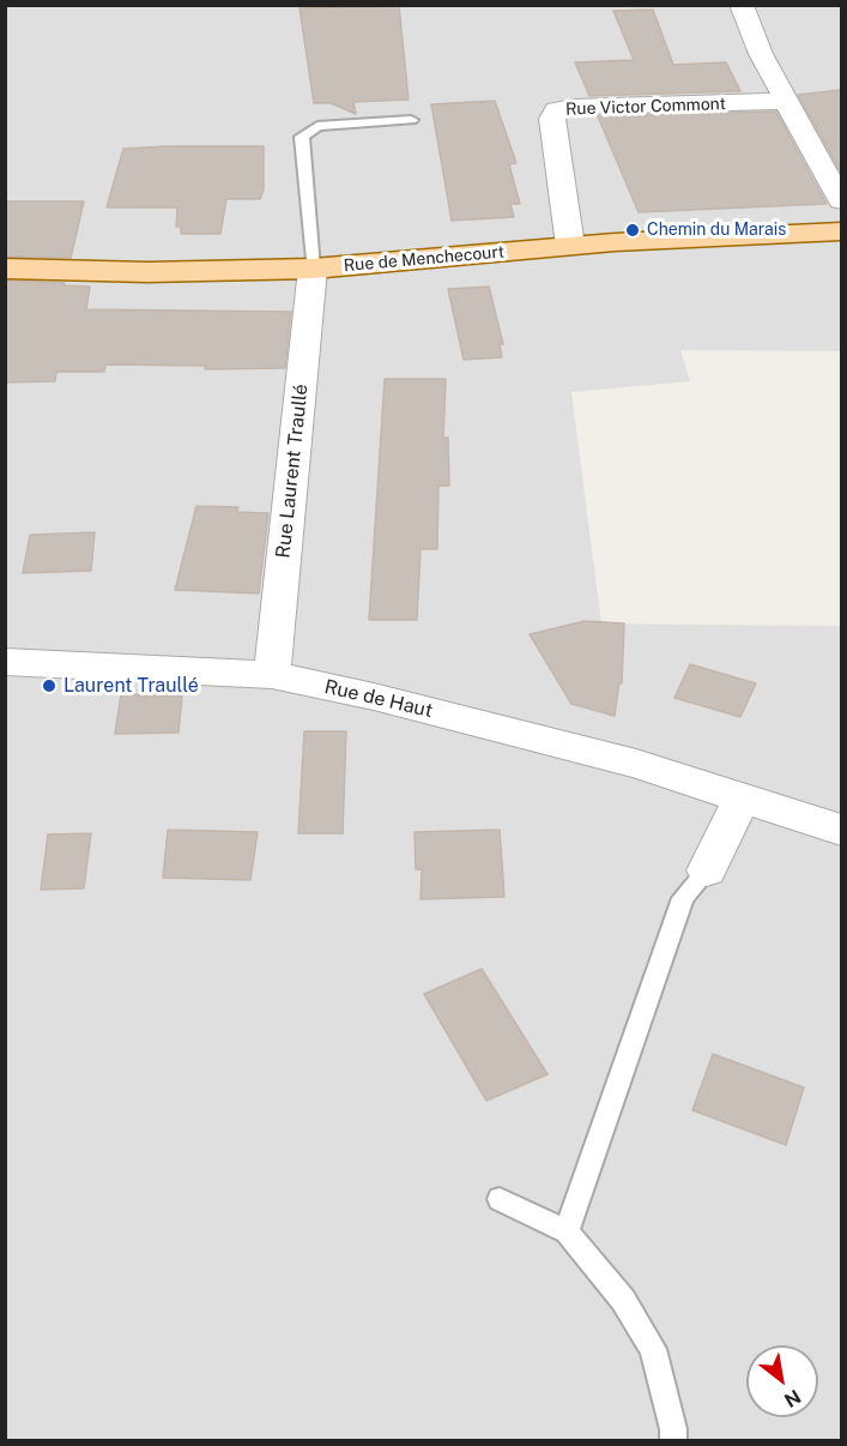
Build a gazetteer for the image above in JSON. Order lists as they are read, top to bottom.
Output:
{
  "streets": {
    "main road": ["Rue de Menchecourt"],
    "street": ["Rue Victor Commont", "Rue Laurent Traullé", "Rue de Haut"]
  },
  "crossings": [
    ["Rue Victor Commont", "Rue de Menchecourt"],
    ["Rue de Menchecourt", "Rue Laurent Traullé"],
    ["Rue Laurent Traullé", "Rue de Haut"]
  ],
  "places": ["Chemin du Marais", "Laurent Traullé"],
  "north": "bottom right"
}
